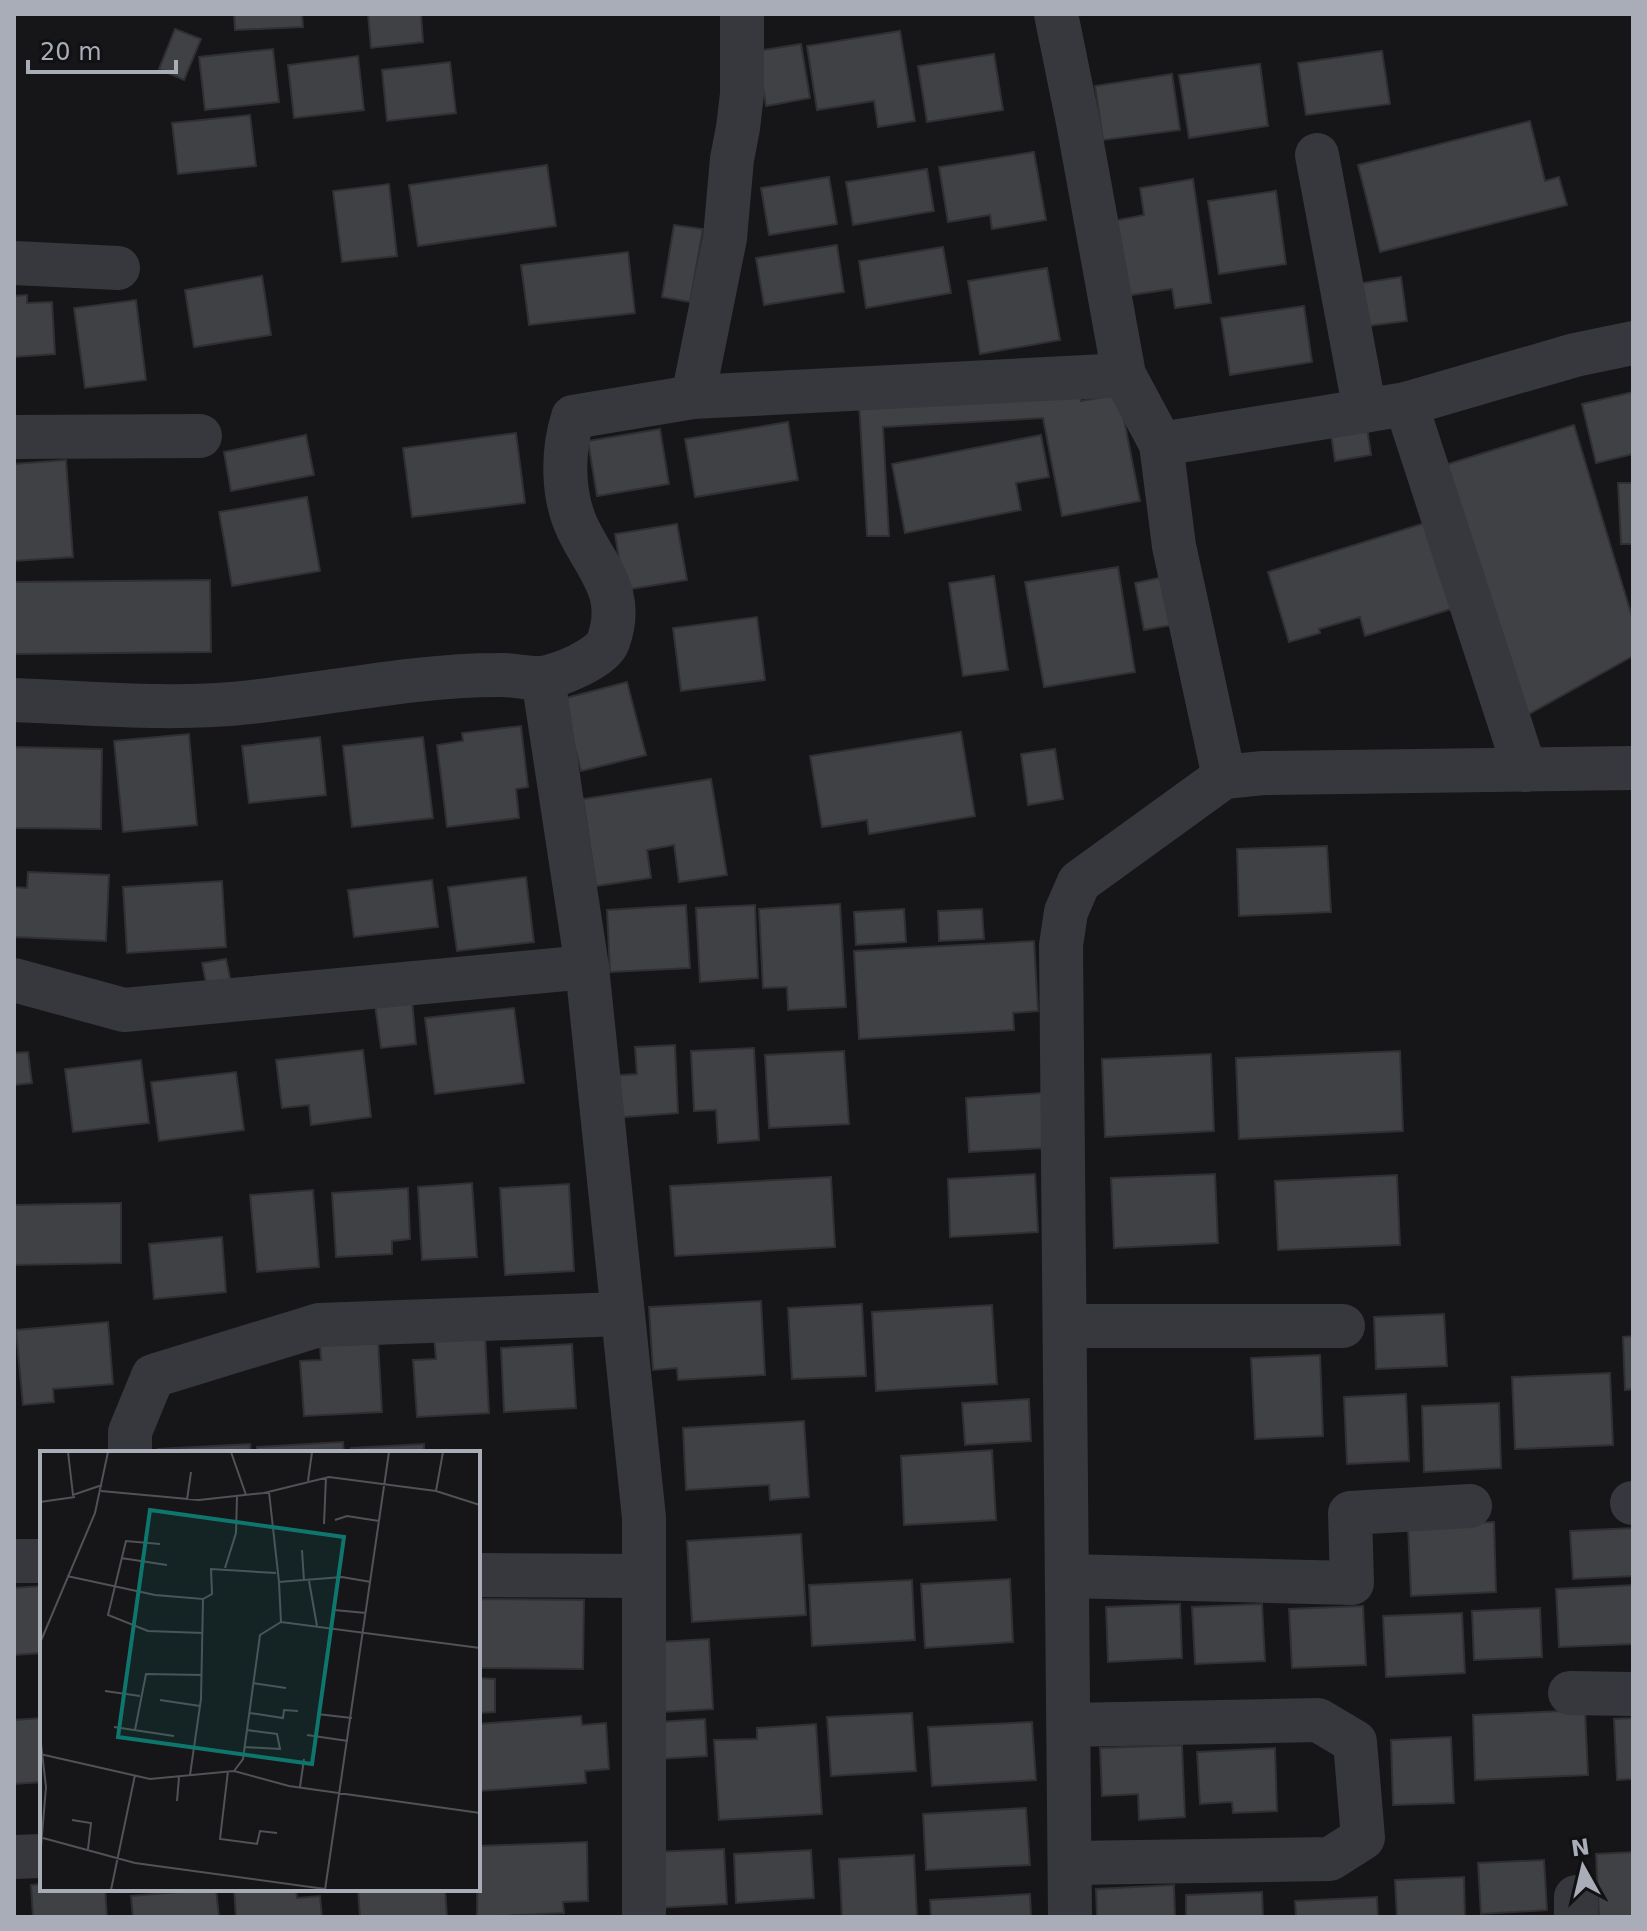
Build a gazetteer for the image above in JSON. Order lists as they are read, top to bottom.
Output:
{
  "scale_bar": "20 m",
  "north": "top"
}
